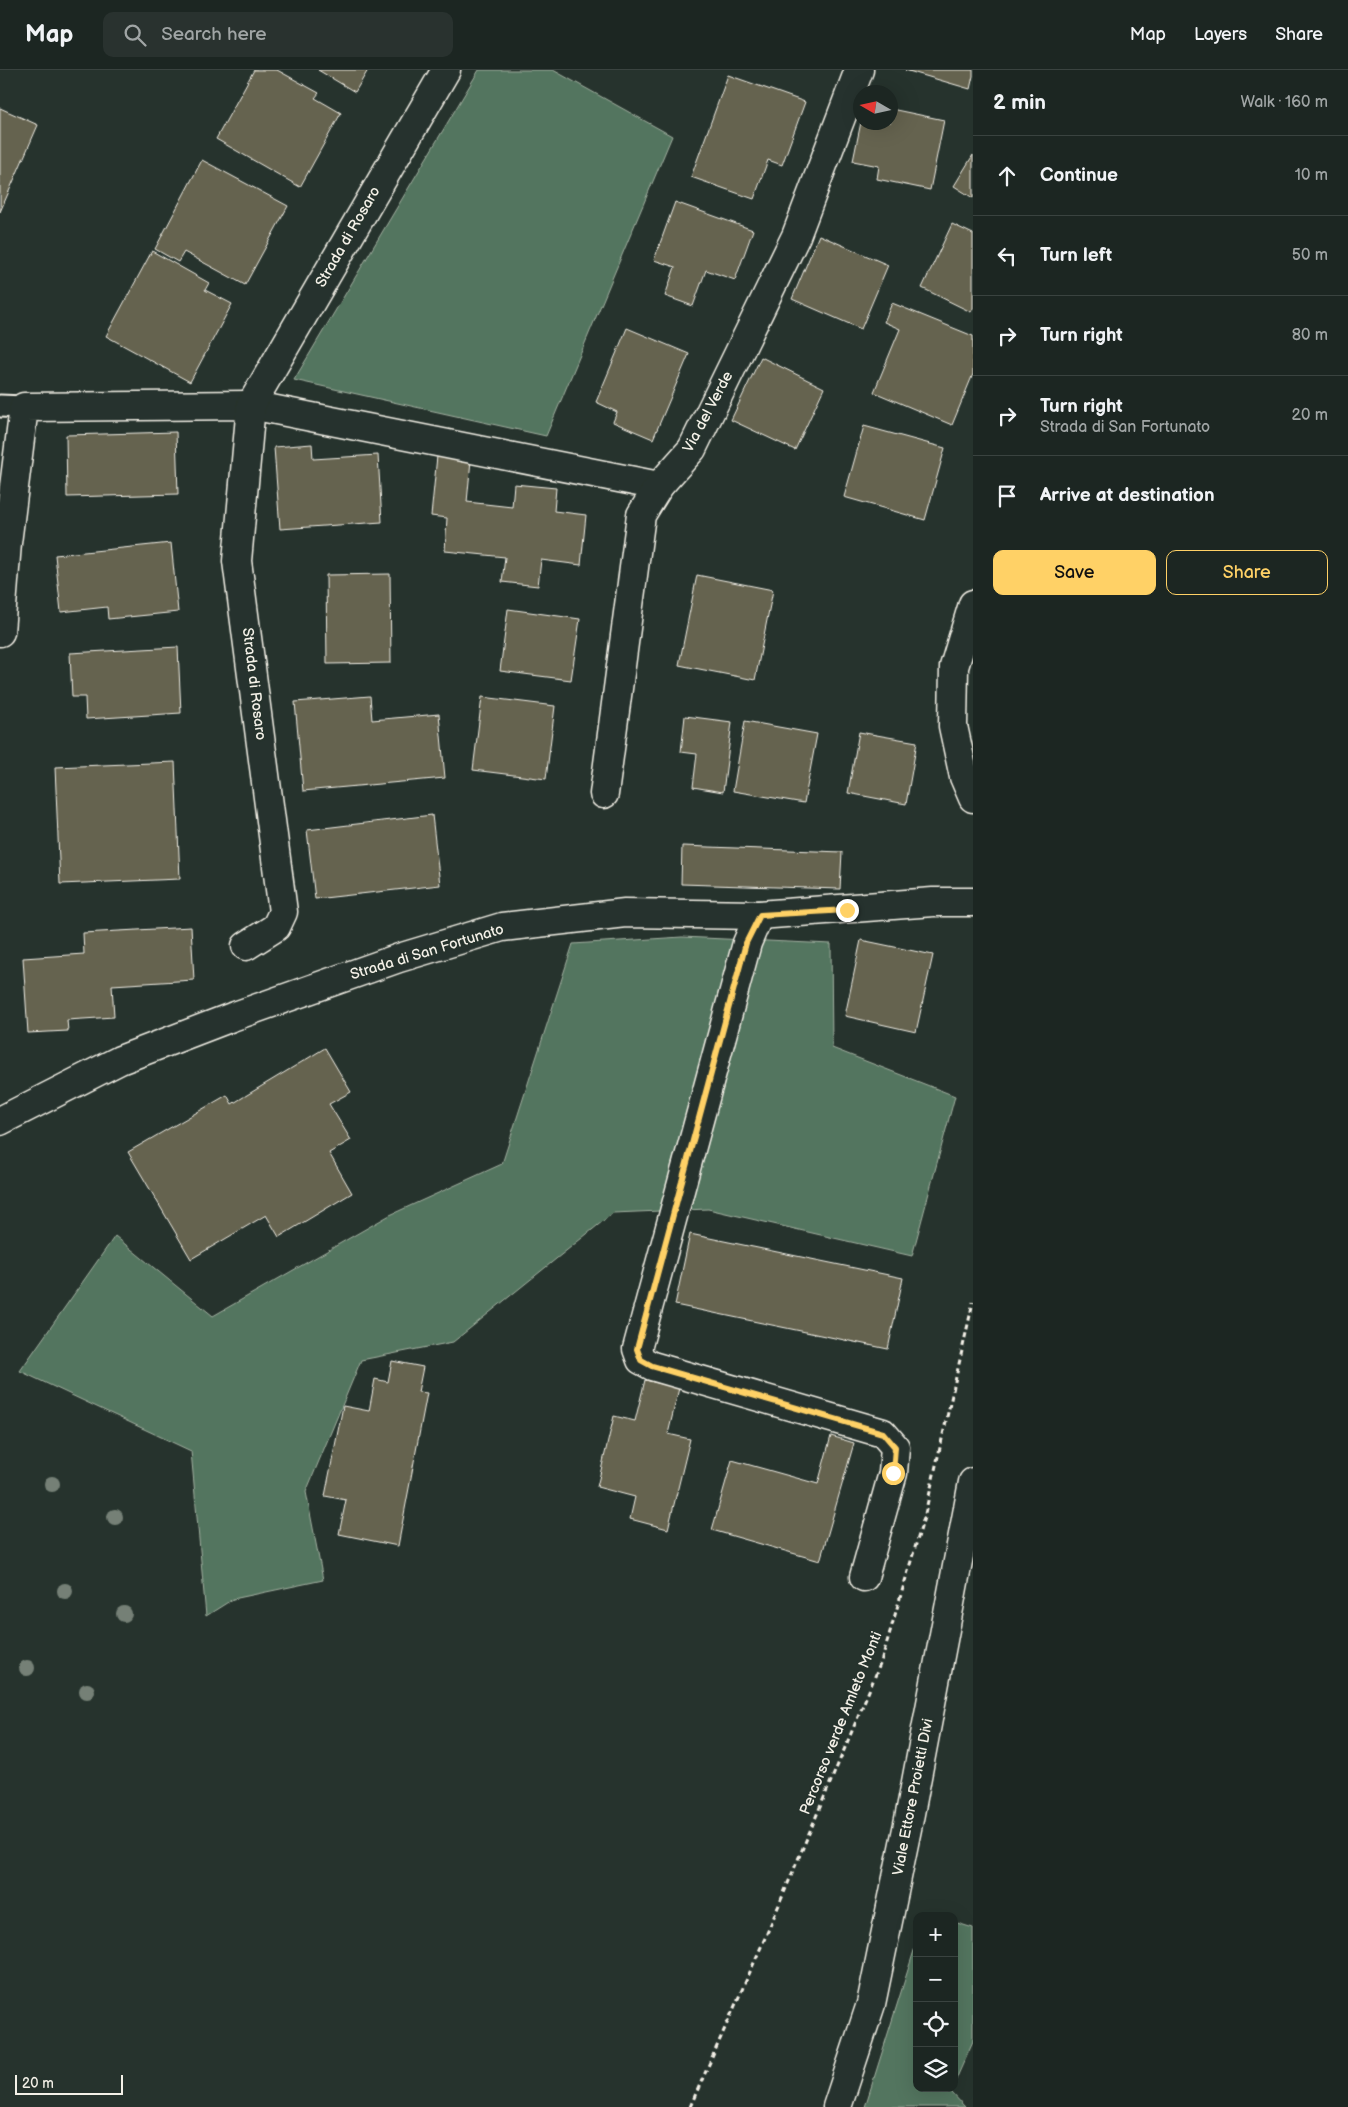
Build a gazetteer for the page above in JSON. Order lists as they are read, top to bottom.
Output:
{
  "streets": {
    "street": [
      "Strada di Rosaro",
      "Via del Verde",
      "Strada di San Fortunato",
      "Viale Ettore Proietti Divi"
    ],
    "path": ["Percorso verde Amleto Monti"]
  },
  "scale_bar": "20 m",
  "north": "left",
  "page": {
    "header": "Map",
    "search": "Search here",
    "nav": ["Map", "Layers", "Share"],
    "heading": ["2 min", "Walk · 160 m"],
    "list": [
      ["Continue", "10 m"],
      ["Turn left", "50 m"],
      ["Turn right", "80 m"],
      ["Turn right", "Strada di San Fortunato", "20 m"],
      "Arrive at destination"
    ],
    "buttons": ["Save", "Share"],
    "map_buttons": ["+", "−"],
    "scale": "20 m"
  }
}
